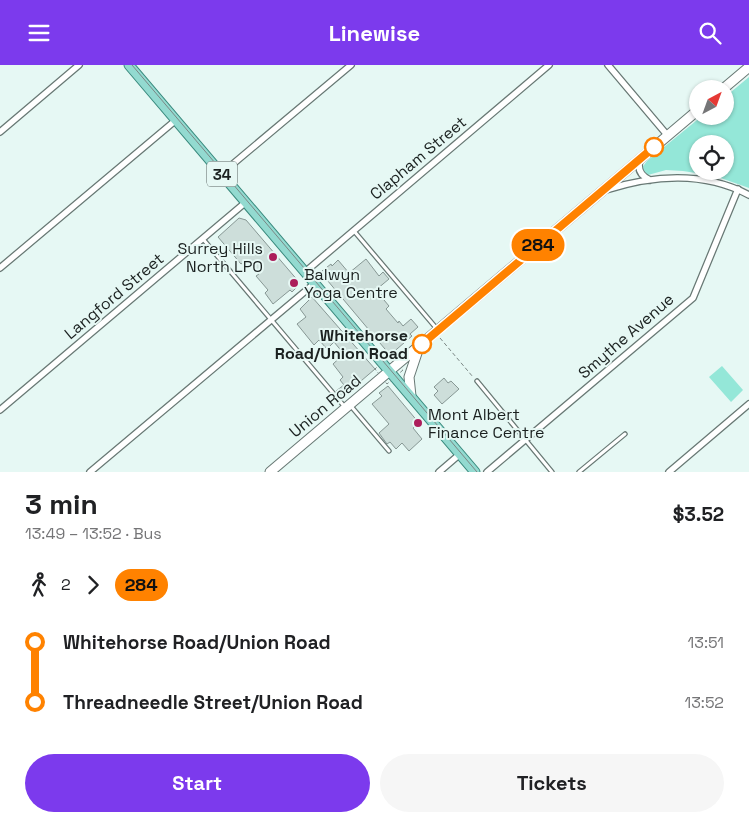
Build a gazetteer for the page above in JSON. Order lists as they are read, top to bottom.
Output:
{
  "streets": {
    "main road": ["34", "Union Road"],
    "street": ["Clapham Street", "Langford Street", "Smythe Avenue"]
  },
  "crossings": [
    ["Clapham Street", "34"],
    ["34", "Langford Street"],
    ["34", "Union Road"]
  ],
  "places": [
    "Surrey Hills North LPO",
    "Balwyn Yoga Centre",
    "Whitehorse Road/Union Road",
    "Mont Albert Finance Centre"
  ],
  "lines": ["bus line 284"],
  "north": "top right",
  "page": {
    "header": "Linewise",
    "on_map": "284",
    "heading": ["3 min", "13:49 – 13:52 · Bus", "$3.52"],
    "legs": ["2", "284"],
    "list": [
      {
        "name": "Whitehorse Road/Union Road",
        "value": "13:51"
      },
      {
        "name": "Threadneedle Street/Union Road",
        "value": "13:52"
      }
    ],
    "buttons": ["Start", "Tickets"]
  }
}
